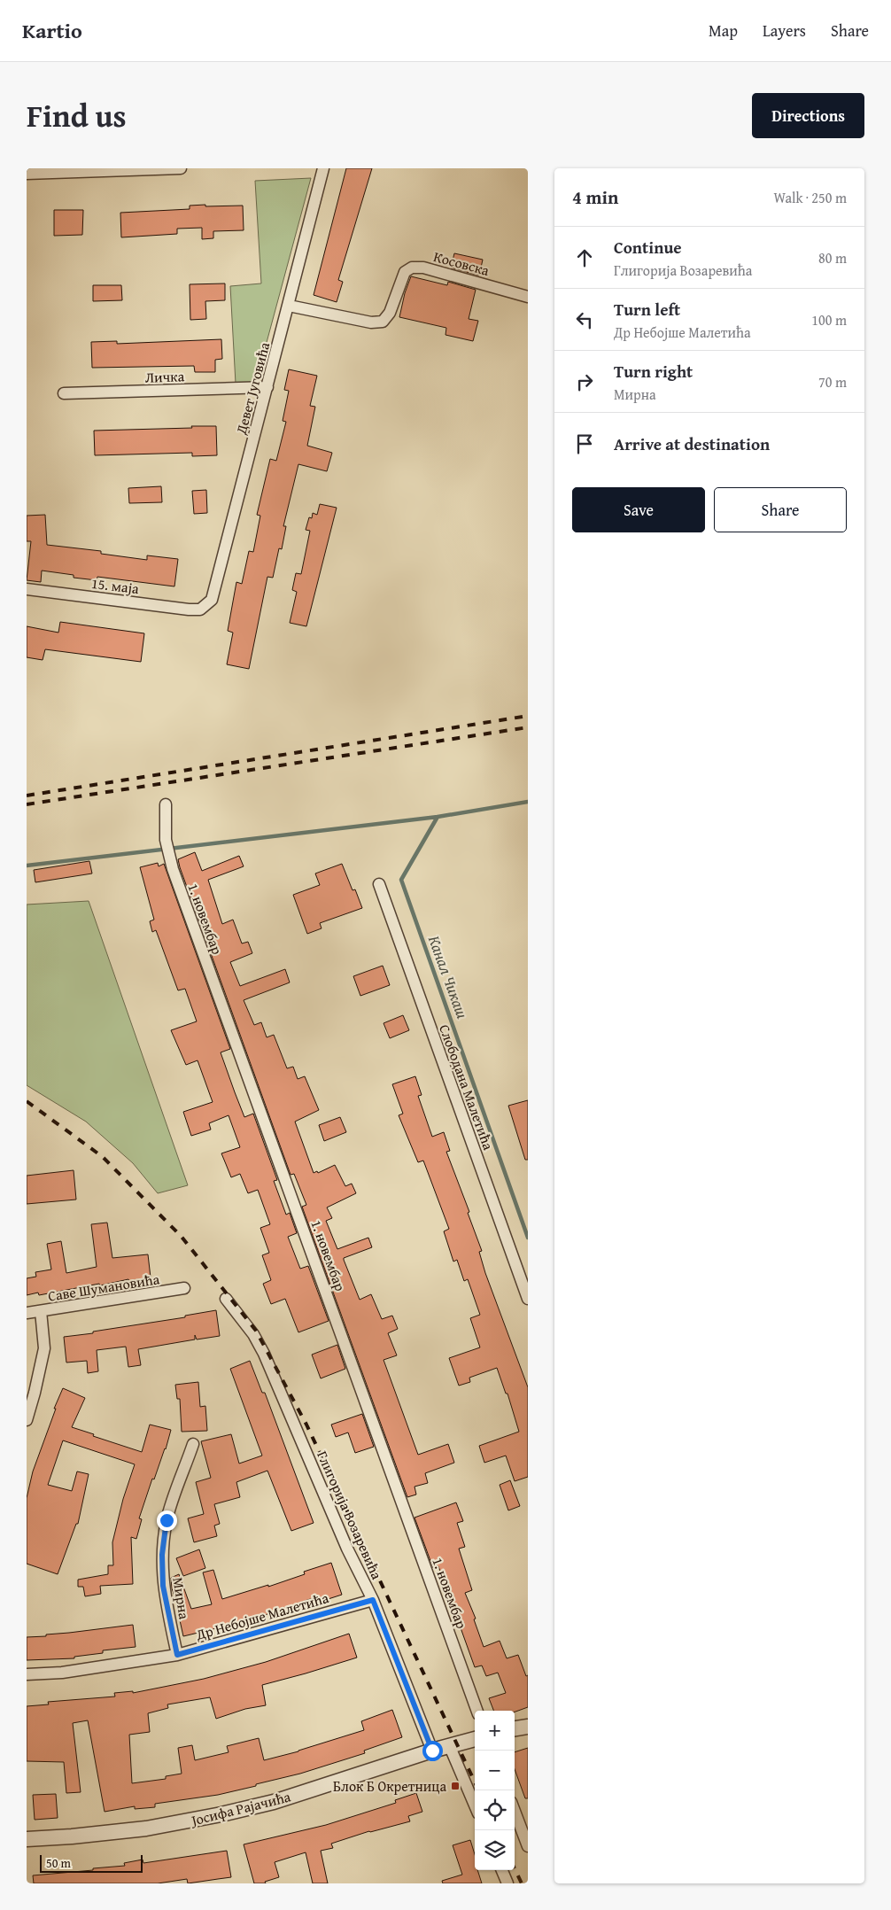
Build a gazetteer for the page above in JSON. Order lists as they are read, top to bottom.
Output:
{
  "streets": {
    "street": [
      "Косовска",
      "Личка",
      "Девет Југовића",
      "15. маја",
      "1. новембар",
      "Слободана Малетића",
      "Саве Шумановића",
      "Глигорија Возаревића",
      "Мирна",
      "Др Небојше Малетића",
      "Јосифа Рајачића"
    ]
  },
  "crossings": [
    ["Косовска", "Девет Југовића"],
    ["Личка", "Девет Југовића"],
    ["Девет Југовића", "15. маја"],
    ["Глигорија Возаревића", "Др Небојше Малетића"],
    ["Глигорија Возаревића", "Јосифа Рајачића"],
    ["Мирна", "Др Небојше Малетића"]
  ],
  "water": ["Канал Чикаш"],
  "places": {
    "transit": ["Блок Б Окретница"]
  },
  "scale_bar": "50 m",
  "page": {
    "header": "Kartio",
    "nav": ["Map", "Layers", "Share"],
    "title": "Find us",
    "buttons": [
      "Directions",
      ["Save", "Share"]
    ],
    "heading": ["4 min", "Walk · 250 m"],
    "list": [
      ["Continue", "Глигорија Возаревића", "80 m"],
      ["Turn left", "Др Небојше Малетића", "100 m"],
      ["Turn right", "Мирна", "70 m"],
      "Arrive at destination"
    ],
    "map_buttons": ["+", "−"],
    "scale": "50 m"
  }
}
